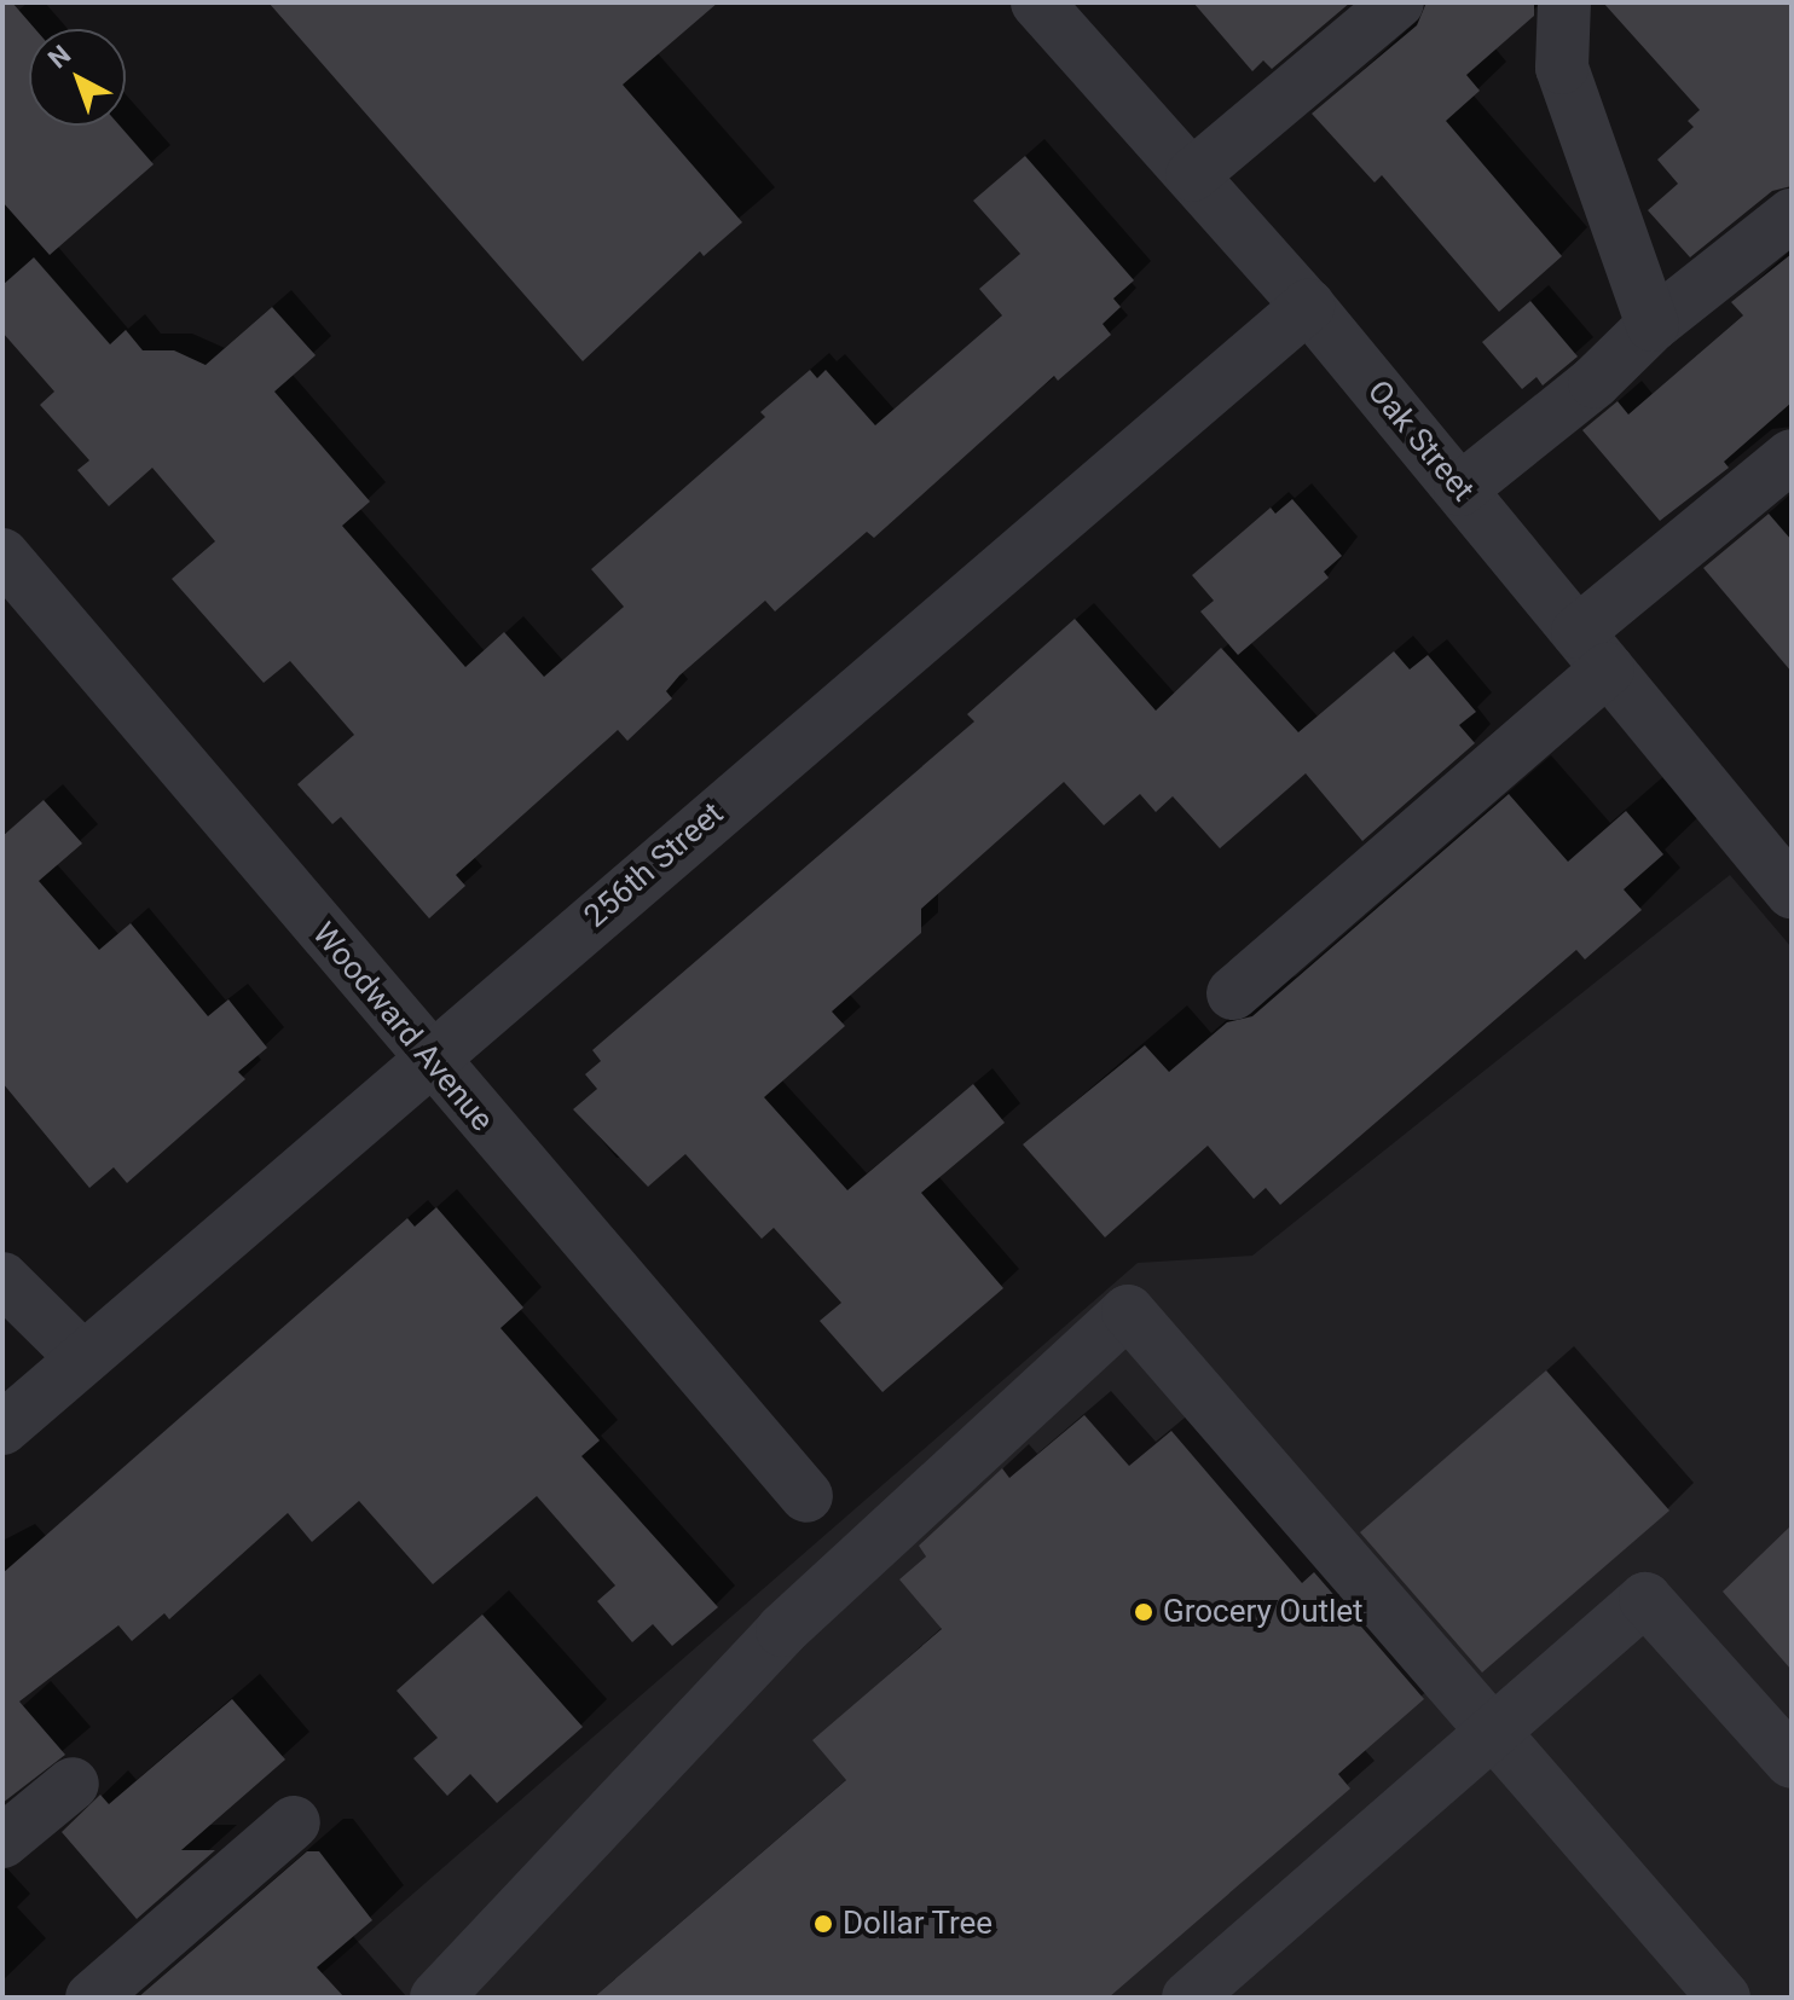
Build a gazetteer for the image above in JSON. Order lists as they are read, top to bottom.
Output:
{
  "streets": {
    "street": ["Oak Street", "256th Street", "Woodward Avenue"]
  },
  "crossings": [
    ["Oak Street", "256th Street"],
    ["256th Street", "Woodward Avenue"]
  ],
  "places": ["Grocery Outlet", "Dollar Tree"],
  "north": "top left"
}
